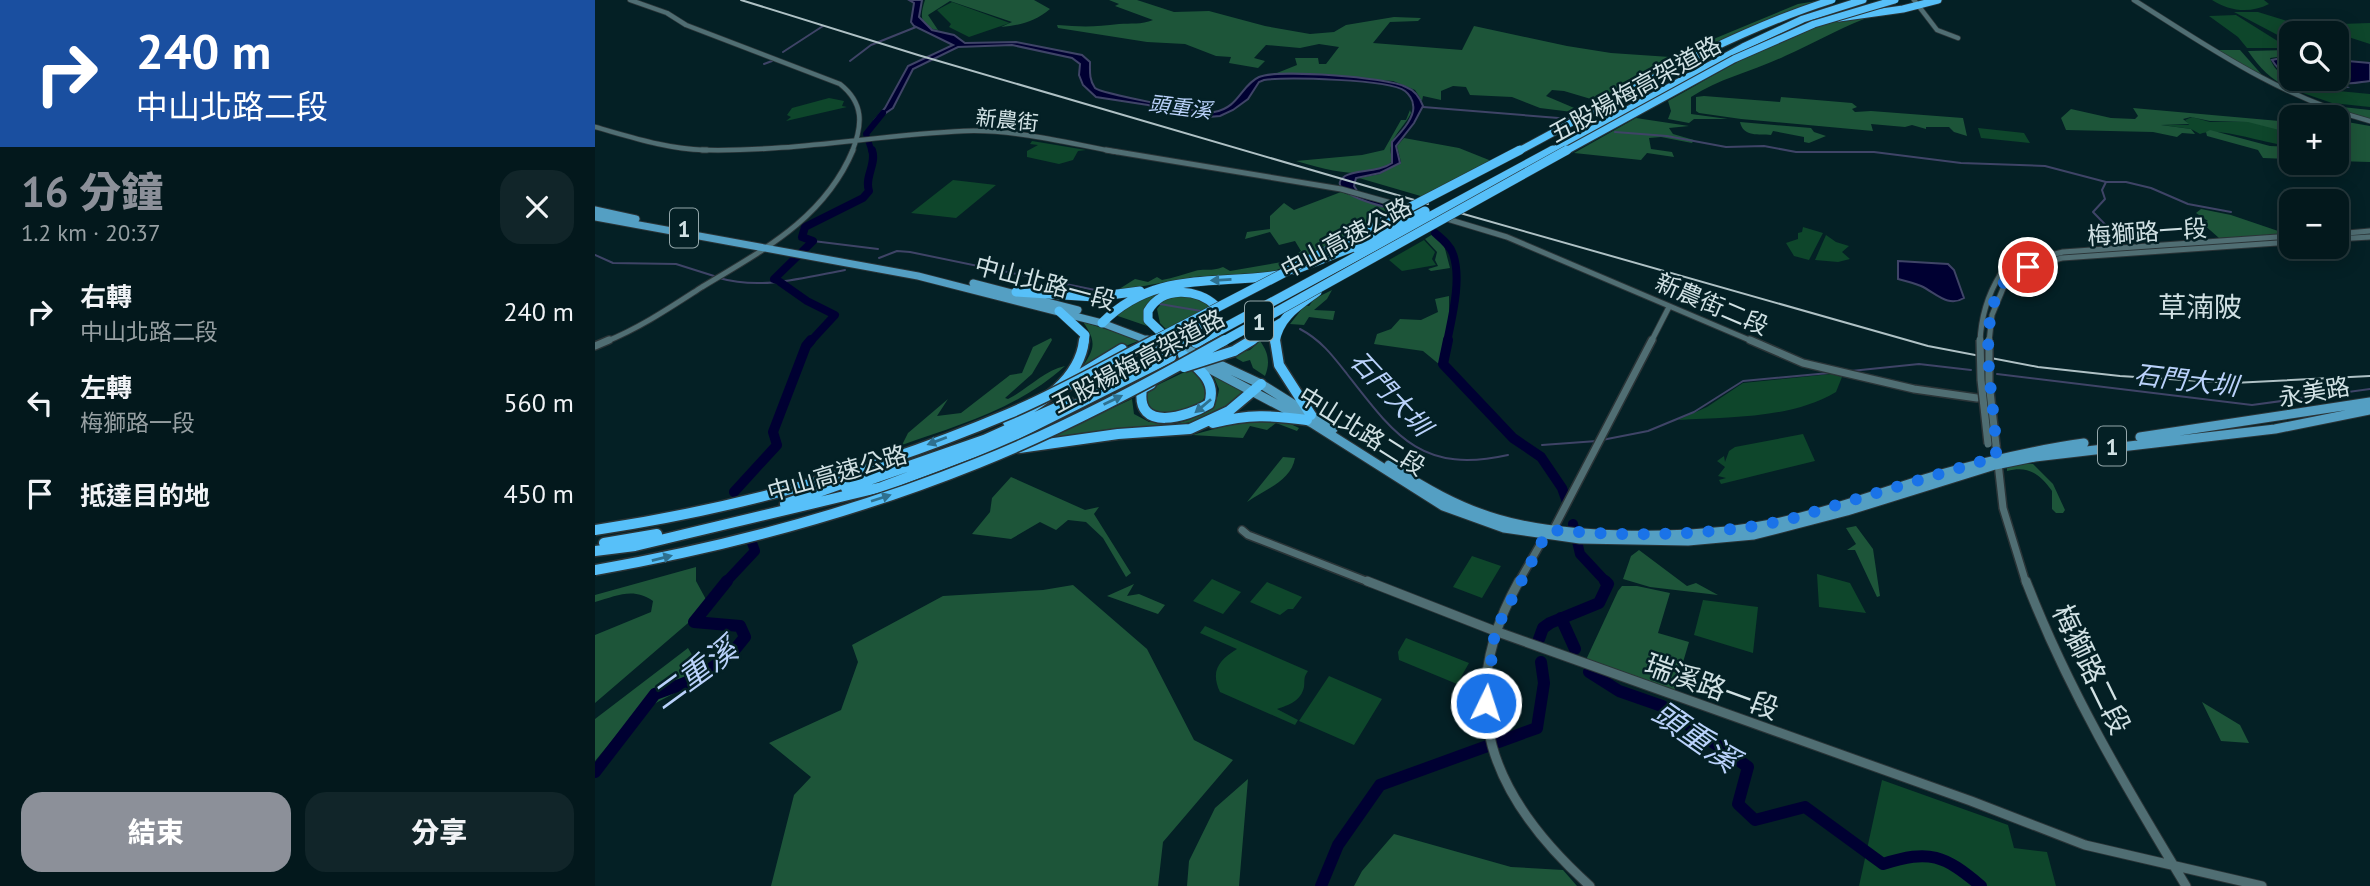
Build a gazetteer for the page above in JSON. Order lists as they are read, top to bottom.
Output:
{
  "streets": {
    "highway": ["五股楊梅高架道路", "1", "中山高速公路"],
    "main road": ["中山北路一段", "永美路", "中山北路二段"],
    "street": [
      "新農街",
      "梅獅路一段",
      "新農街二段",
      "梅獅路二段",
      "瑞溪路一段"
    ]
  },
  "crossings": [
    ["梅獅路一段", "中山北路二段"],
    ["梅獅路一段", "梅獅路二段"],
    ["中山高速公路", "中山北路一段"],
    ["中山北路一段", "中山北路二段"],
    ["永美路", "中山北路二段"],
    ["中山北路二段", "梅獅路二段"],
    ["梅獅路二段", "瑞溪路一段"]
  ],
  "districts": ["草湳陂"],
  "water": ["頭重溪", "石門大圳", "二重溪"],
  "page": {
    "turn": ["240 m", "中山北路二段"],
    "map_buttons": ["+", "−"],
    "heading": ["16 分鐘", "1.2 km · 20:37"],
    "list": [
      {
        "name": "右轉",
        "note": "中山北路二段",
        "value": "240 m"
      },
      {
        "name": "左轉",
        "note": "梅獅路一段",
        "value": "560 m"
      },
      {
        "name": "抵達目的地",
        "value": "450 m"
      }
    ],
    "buttons": ["結束", "分享"]
  }
}
